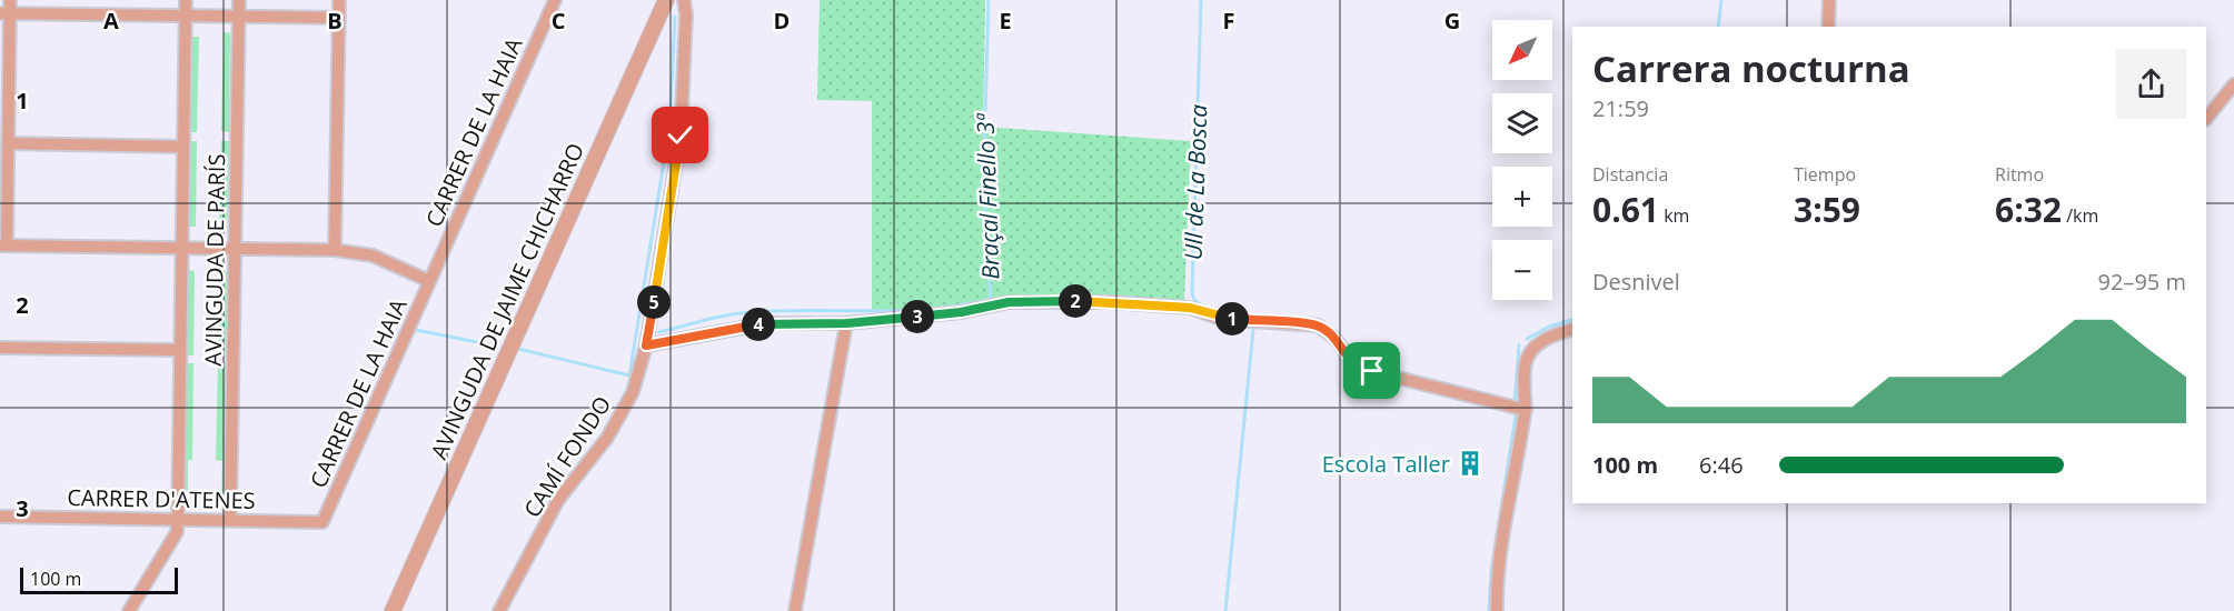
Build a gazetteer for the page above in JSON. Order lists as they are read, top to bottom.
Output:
{
  "streets": {
    "street": [
      "CARRER DE LA HAIA",
      "AVINGUDA DE PARÍS",
      "AVINGUDA DE JAIME CHICHARRO",
      "CAMÍ FONDO",
      "CARRER D'ATENES"
    ]
  },
  "crossings": [
    ["CARRER DE LA HAIA", "CARRER D'ATENES"],
    ["AVINGUDA DE PARÍS", "CARRER D'ATENES"]
  ],
  "water": ["Ull de La Bosca", "Braçal Finello 3ª"],
  "places": {
    "building": ["Escola Taller"]
  },
  "scale_bar": "100 m",
  "north": "bottom left",
  "page": {
    "map_buttons": ["+", "−"],
    "heading": ["Carrera nocturna", "21:59"],
    "stats": [
      ["Distancia", "0.61 km"],
      ["Tiempo", "3:59"],
      ["Ritmo", "6:32 /km"]
    ],
    "chart": ["Desnivel", "92–95 m"],
    "pins": [
      "2",
      "5",
      "3",
      "1",
      "4"
    ],
    "list": [
      {
        "name": "100 m",
        "note": "6:46"
      }
    ],
    "scale": "100 m"
  },
  "grid": {
    "columns": [
      "A",
      "B",
      "C",
      "D",
      "E",
      "F",
      "G"
    ],
    "rows": ["1", "2", "3"]
  }
}
